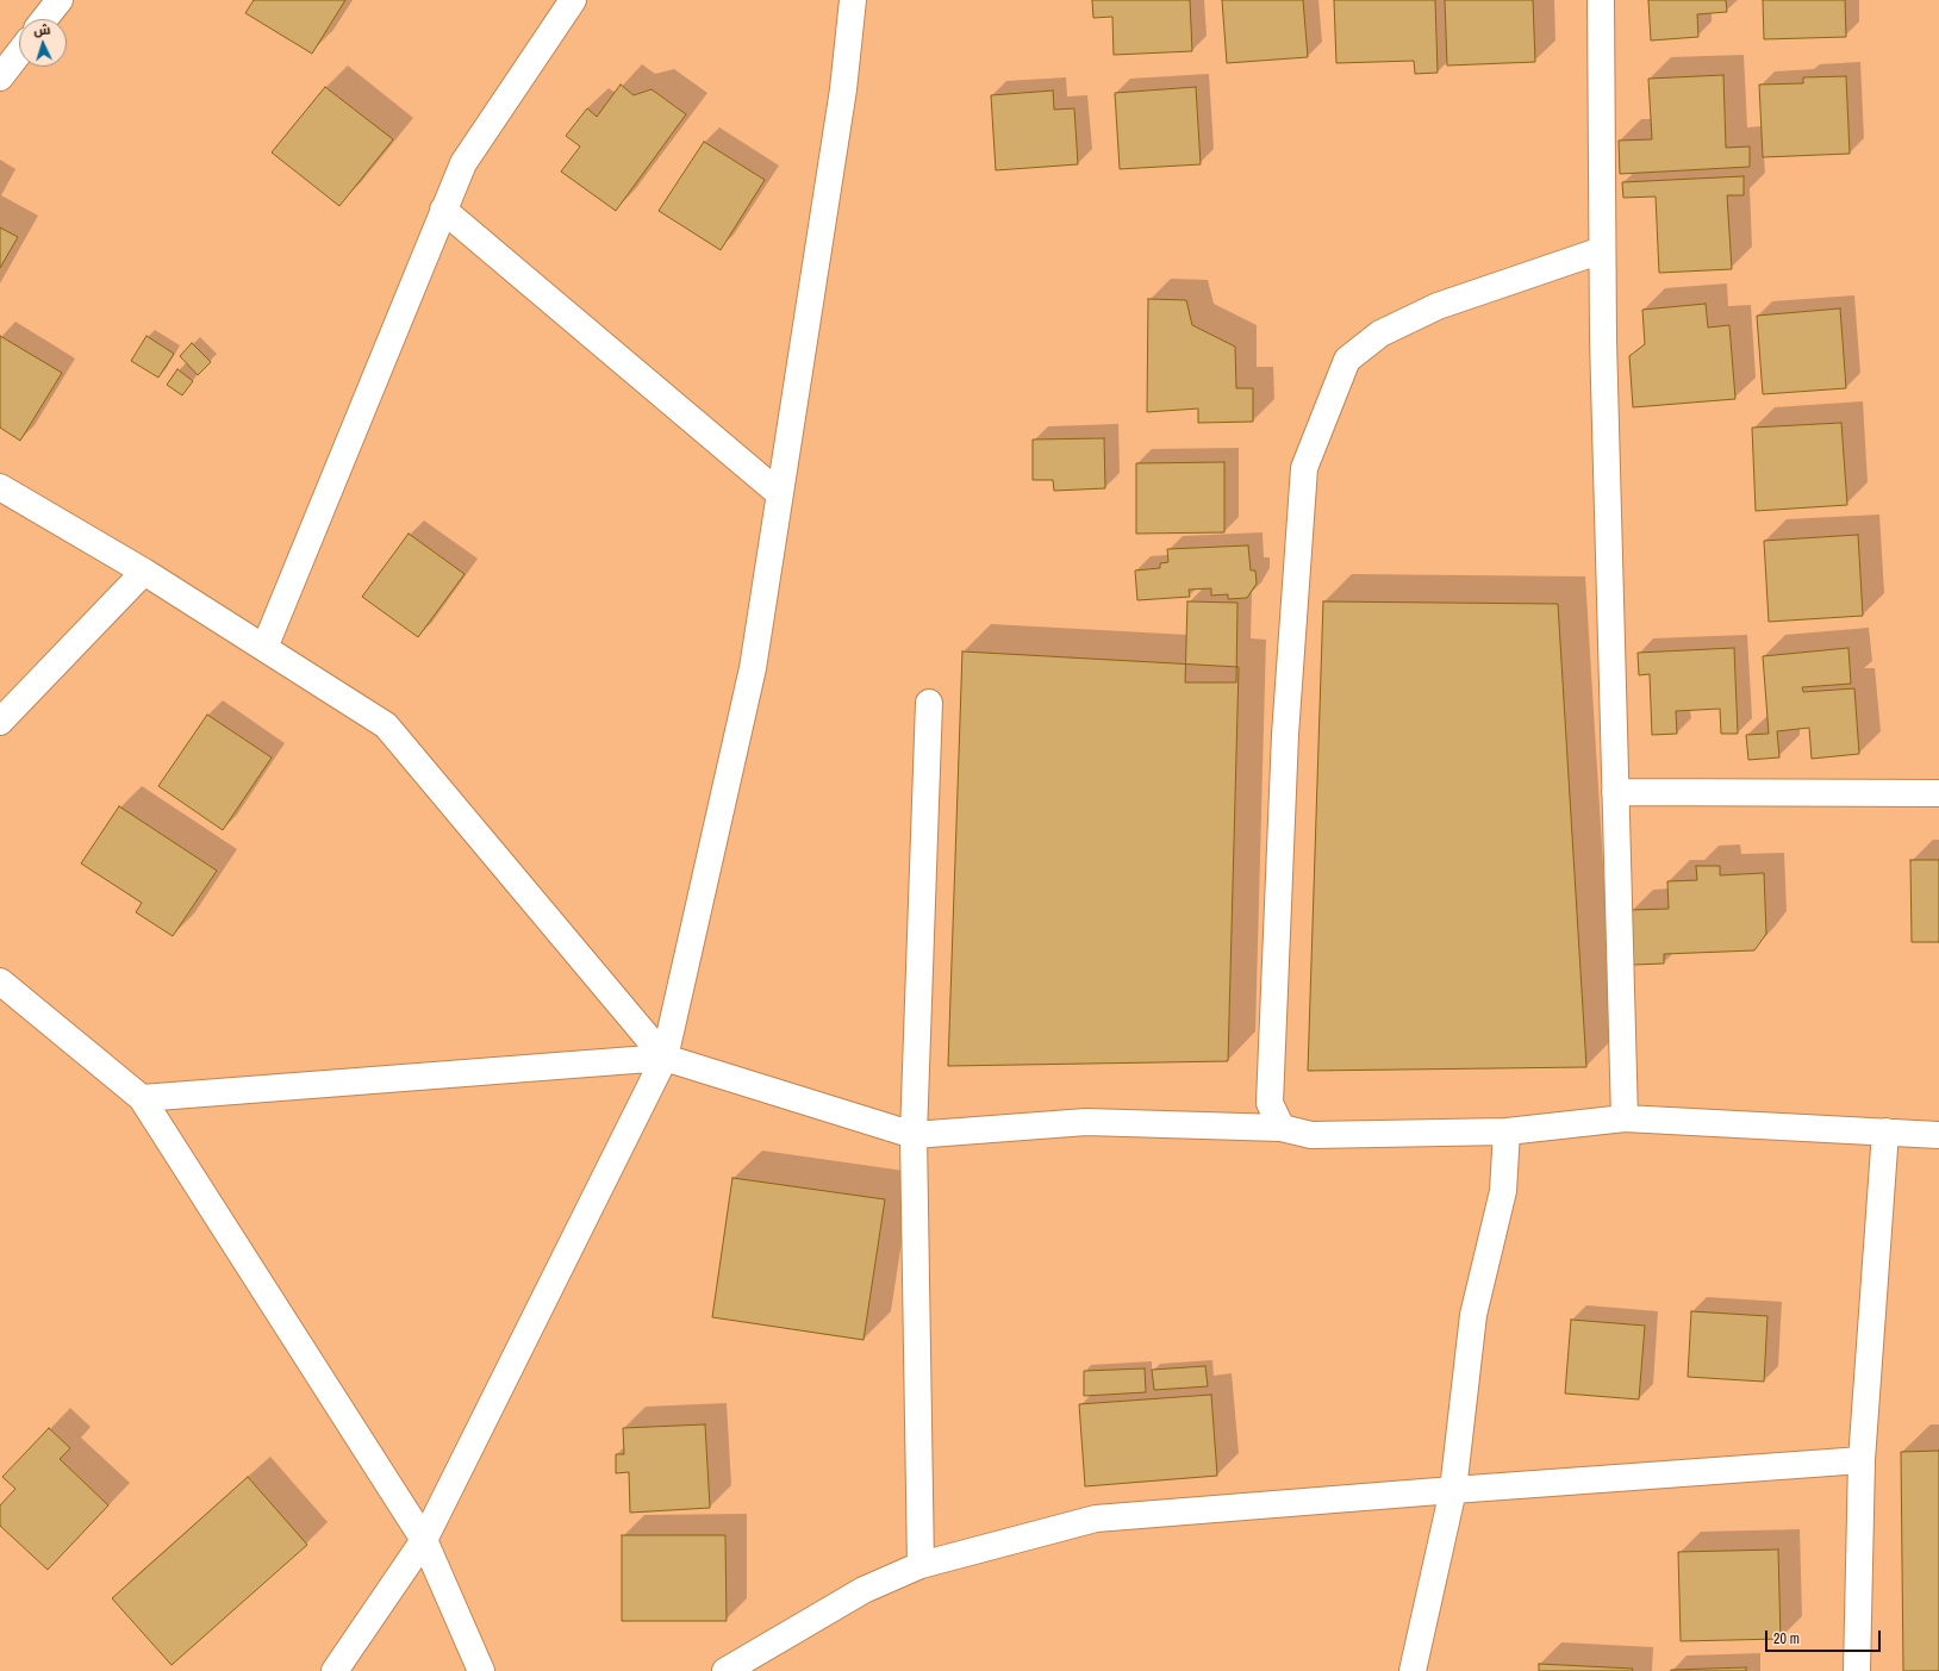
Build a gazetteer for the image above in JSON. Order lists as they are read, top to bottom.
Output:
{
  "scale_bar": "20 m",
  "north": "top"
}
